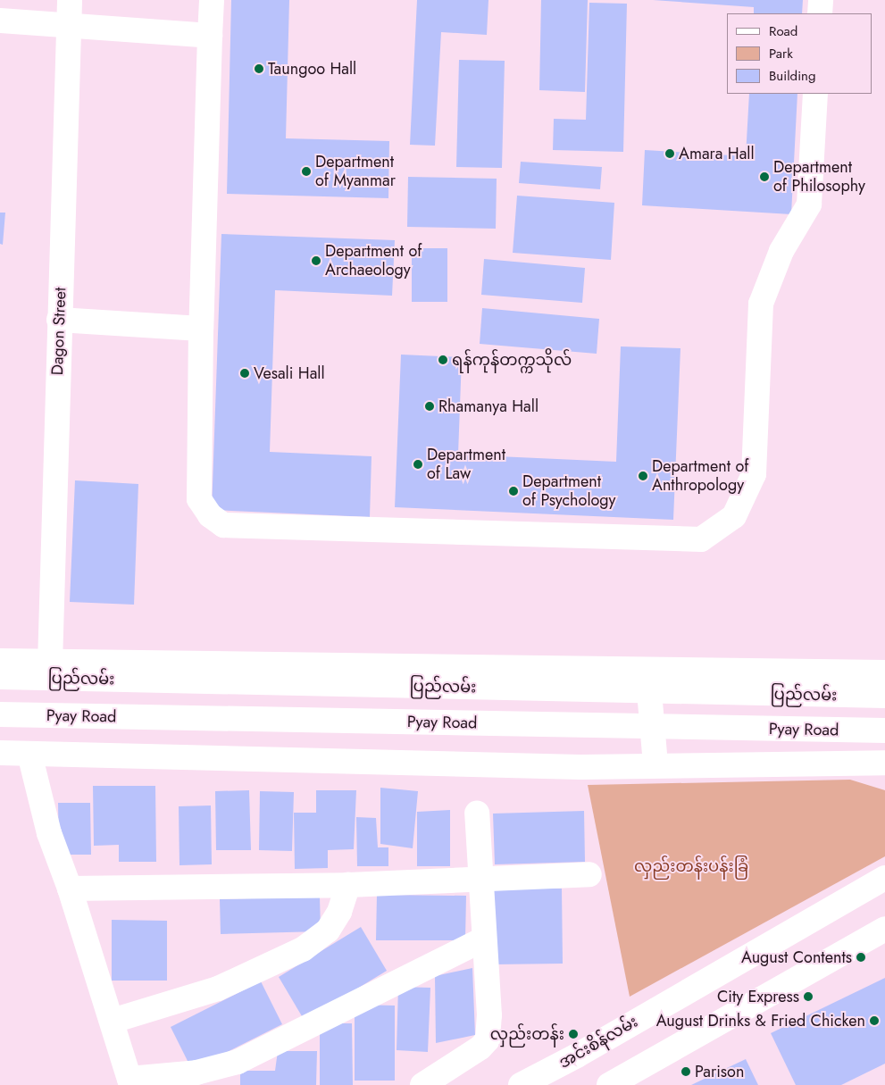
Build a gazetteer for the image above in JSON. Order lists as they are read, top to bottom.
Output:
{
  "streets": {
    "main road": [
      "Dagon Street",
      "ပြည်လမ်း",
      "Pyay Road",
      "အင်းစိန်လမ်း"
    ]
  },
  "crossings": [
    ["Dagon Street", "ပြည်လမ်း"]
  ],
  "parks": ["လှည်းတန်းပန်းခြံ"],
  "places": [
    "Taungoo Hall",
    "Amara Hall",
    "Department of Myanmar",
    "Department of Philosophy",
    "Department of Archaeology",
    "ရန်ကုန်တက္ကသိုလ်",
    "Vesali Hall",
    "Rhamanya Hall",
    "Department of Law",
    "Department of Anthropology",
    "Department of Psychology",
    "August Contents",
    "City Express",
    "August Drinks & Fried Chicken",
    "လှည်းတန်း",
    "Parison"
  ],
  "legend": ["Road", "Park", "Building"]
}
